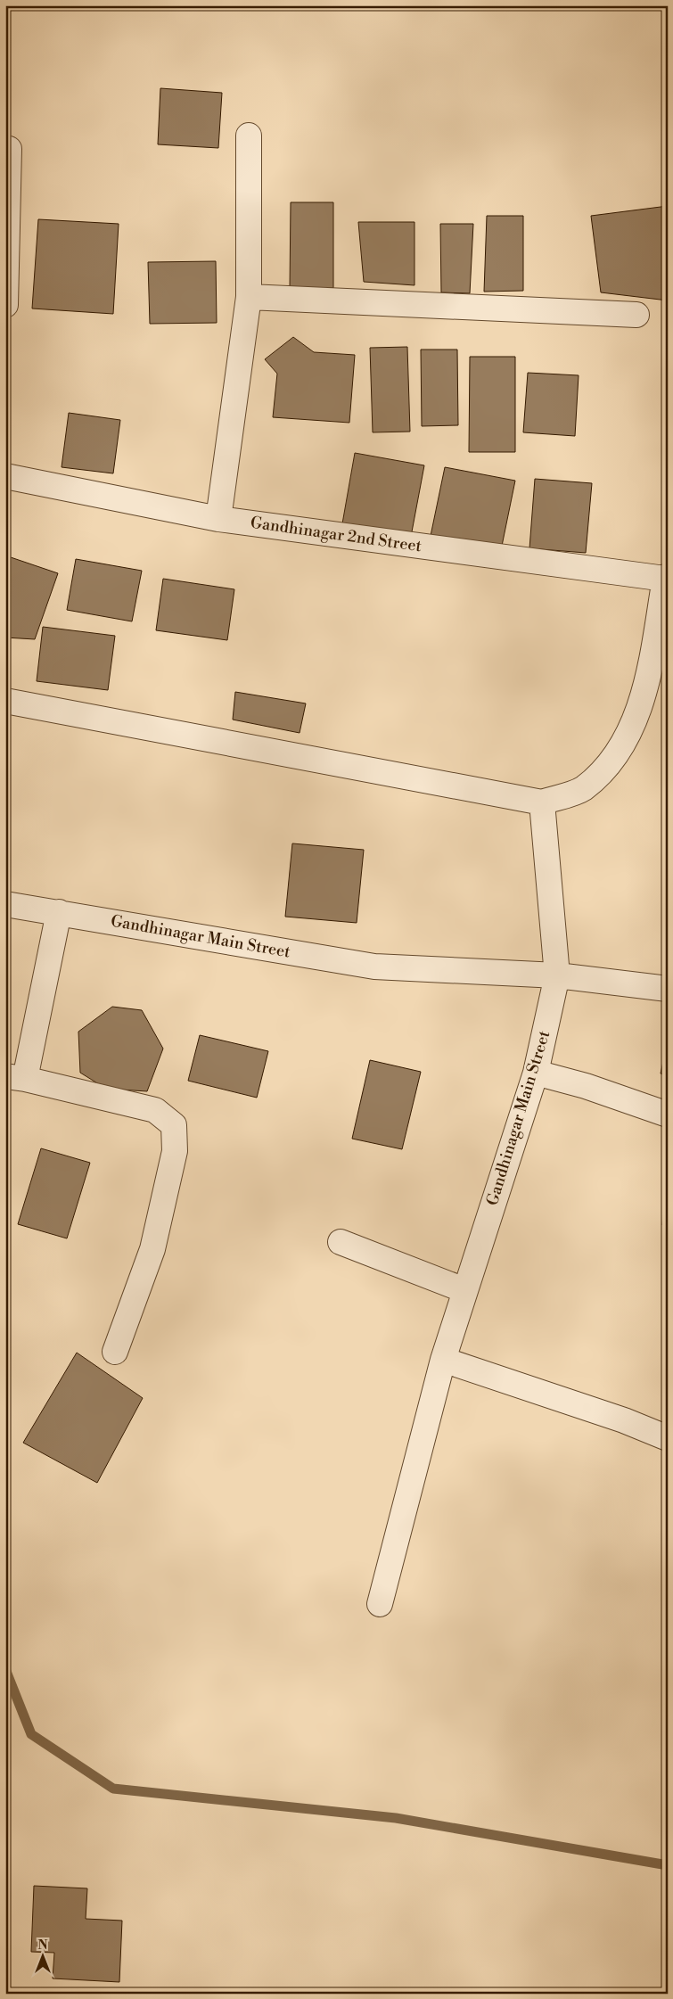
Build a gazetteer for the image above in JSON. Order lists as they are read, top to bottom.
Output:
{
  "streets": {
    "street": ["Gandhinagar 2nd Street", "Gandhinagar Main Street"]
  },
  "north": "top"
}
